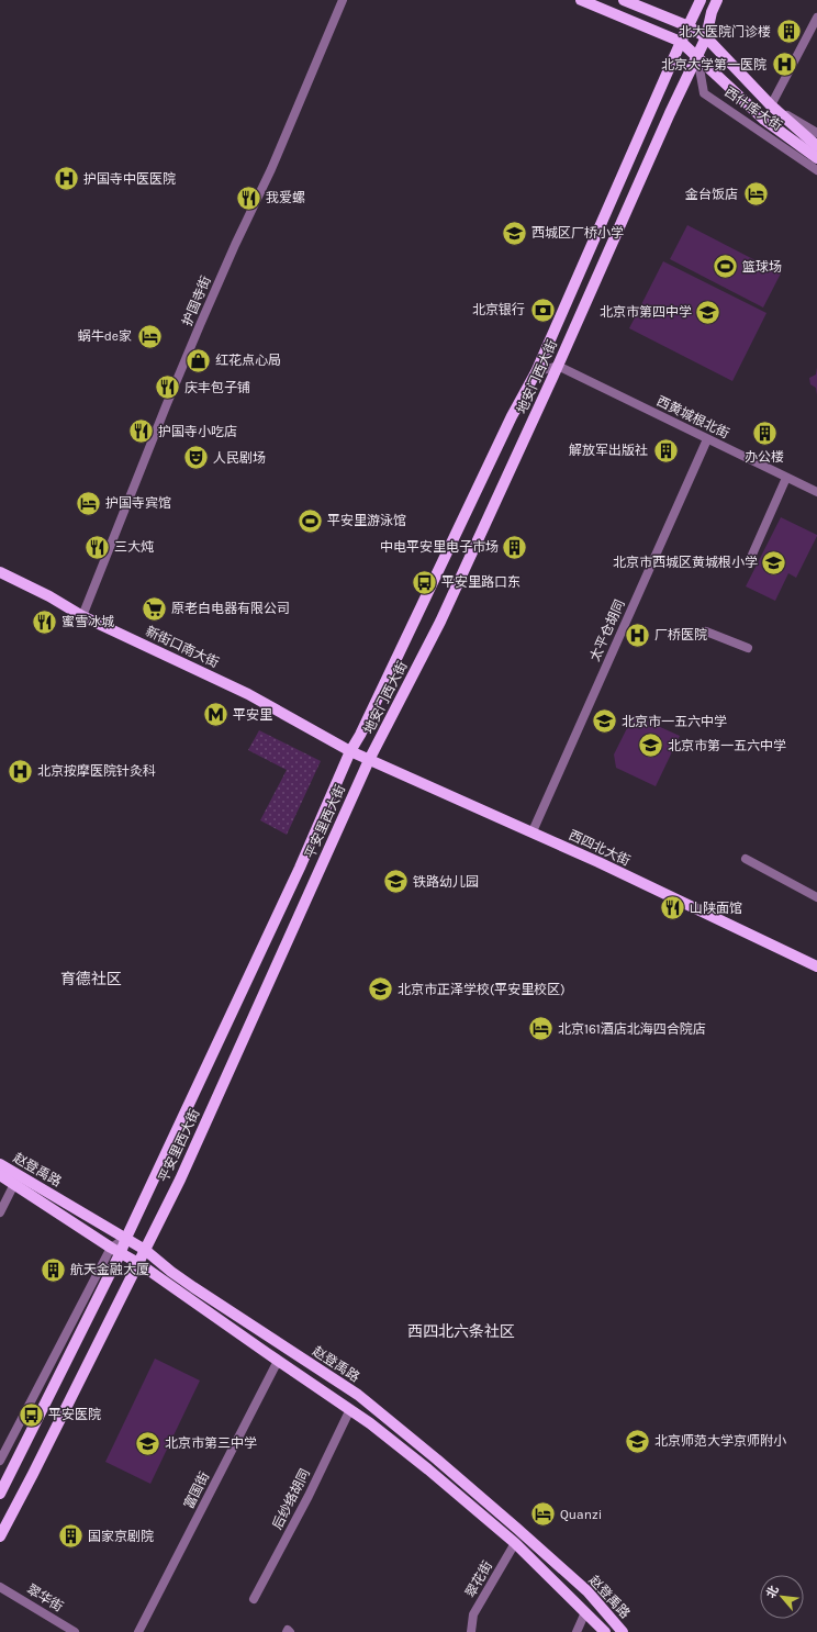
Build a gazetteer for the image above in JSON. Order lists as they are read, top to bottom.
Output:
{
  "streets": {
    "main road": [
      "西什库大街",
      "地安门西大街",
      "新街口南大街",
      "平安里西大街",
      "西四北大街",
      "赵登禹路"
    ],
    "street": [
      "护国寺街",
      "西黄城根北街",
      "太平仓胡同",
      "富国街",
      "后纱络胡同",
      "翠花街",
      "翠华街"
    ]
  },
  "crossings": [
    ["西什库大街", "地安门西大街"],
    ["护国寺街", "新街口南大街"],
    ["地安门西大街", "西黄城根北街"],
    ["地安门西大街", "新街口南大街"],
    ["地安门西大街", "平安里西大街"],
    ["地安门西大街", "西四北大街"],
    ["西黄城根北街", "太平仓胡同"],
    ["太平仓胡同", "西四北大街"],
    ["新街口南大街", "平安里西大街"],
    ["新街口南大街", "西四北大街"],
    ["平安里西大街", "西四北大街"],
    ["平安里西大街", "赵登禹路"],
    ["赵登禹路", "富国街"],
    ["赵登禹路", "后纱络胡同"],
    ["赵登禹路", "翠花街"]
  ],
  "districts": ["育德社区", "西四北六条社区"],
  "places": {
    "building": [
      "北大医院门诊楼",
      "办公楼",
      "解放军出版社",
      "中电平安里电子市场",
      "航天金融大厦",
      "国家京剧院"
    ],
    "hospital": [
      "北京大学第一医院",
      "护国寺中医医院",
      "厂桥医院",
      "北京按摩医院针灸科"
    ],
    "hotel": [
      "金台饭店",
      "蜗牛de家",
      "护国寺宾馆",
      "北京161酒店北海四合院店",
      "Quanzi"
    ],
    "restaurant": [
      "我爱螺",
      "庆丰包子铺",
      "护国寺小吃店",
      "三大炖",
      "蜜雪冰城",
      "山陕面馆"
    ],
    "school or university": [
      "西城区厂桥小学",
      "北京市第四中学",
      "北京市西城区黄城根小学",
      "北京市一五六中学",
      "北京市第一五六中学",
      "铁路幼儿园",
      "北京市正泽学校(平安里校区)",
      "北京师范大学京师附小",
      "北京市第三中学"
    ],
    "sports": ["篮球场", "平安里游泳馆"],
    "bank": ["北京银行"],
    "shop": ["红花点心局"],
    "theatre": ["人民剧场"],
    "bus stop": ["平安里路口东", "平安医院"],
    "supermarket": ["原老白电器有限公司"],
    "metro station": ["平安里"]
  },
  "north": "top left"
}
